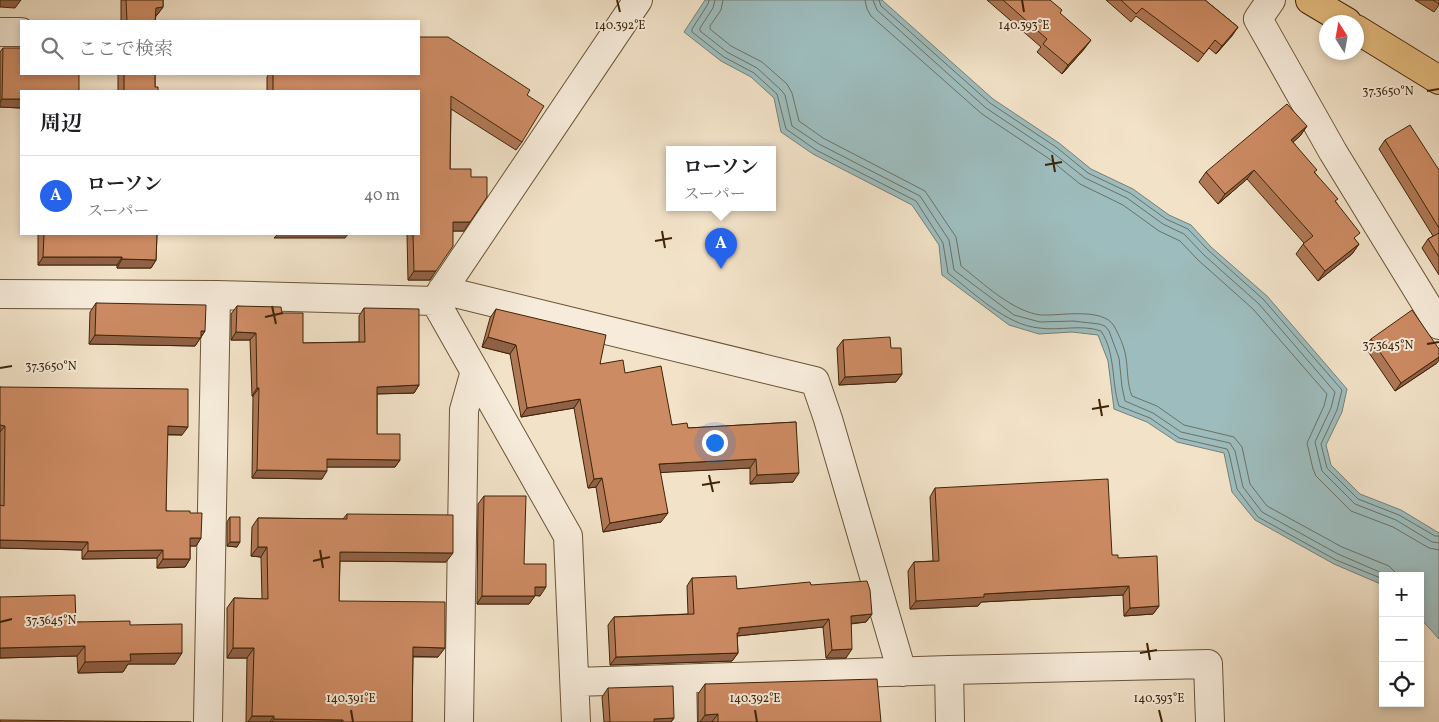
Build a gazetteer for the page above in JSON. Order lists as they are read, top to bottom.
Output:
{
  "north": "top",
  "page": {
    "search": "ここで検索",
    "heading": "周辺",
    "popup": ["ローソン", "スーパー"],
    "list": [
      {
        "mark": "A",
        "name": "ローソン",
        "note": "スーパー",
        "value": "40 m"
      }
    ],
    "pins": "A",
    "map_buttons": ["+", "−"]
  },
  "coordinates": [
    "140.393°E",
    "140.392°E",
    "37.3650°N",
    "37.3645°N",
    "140.391°E"
  ]
}
